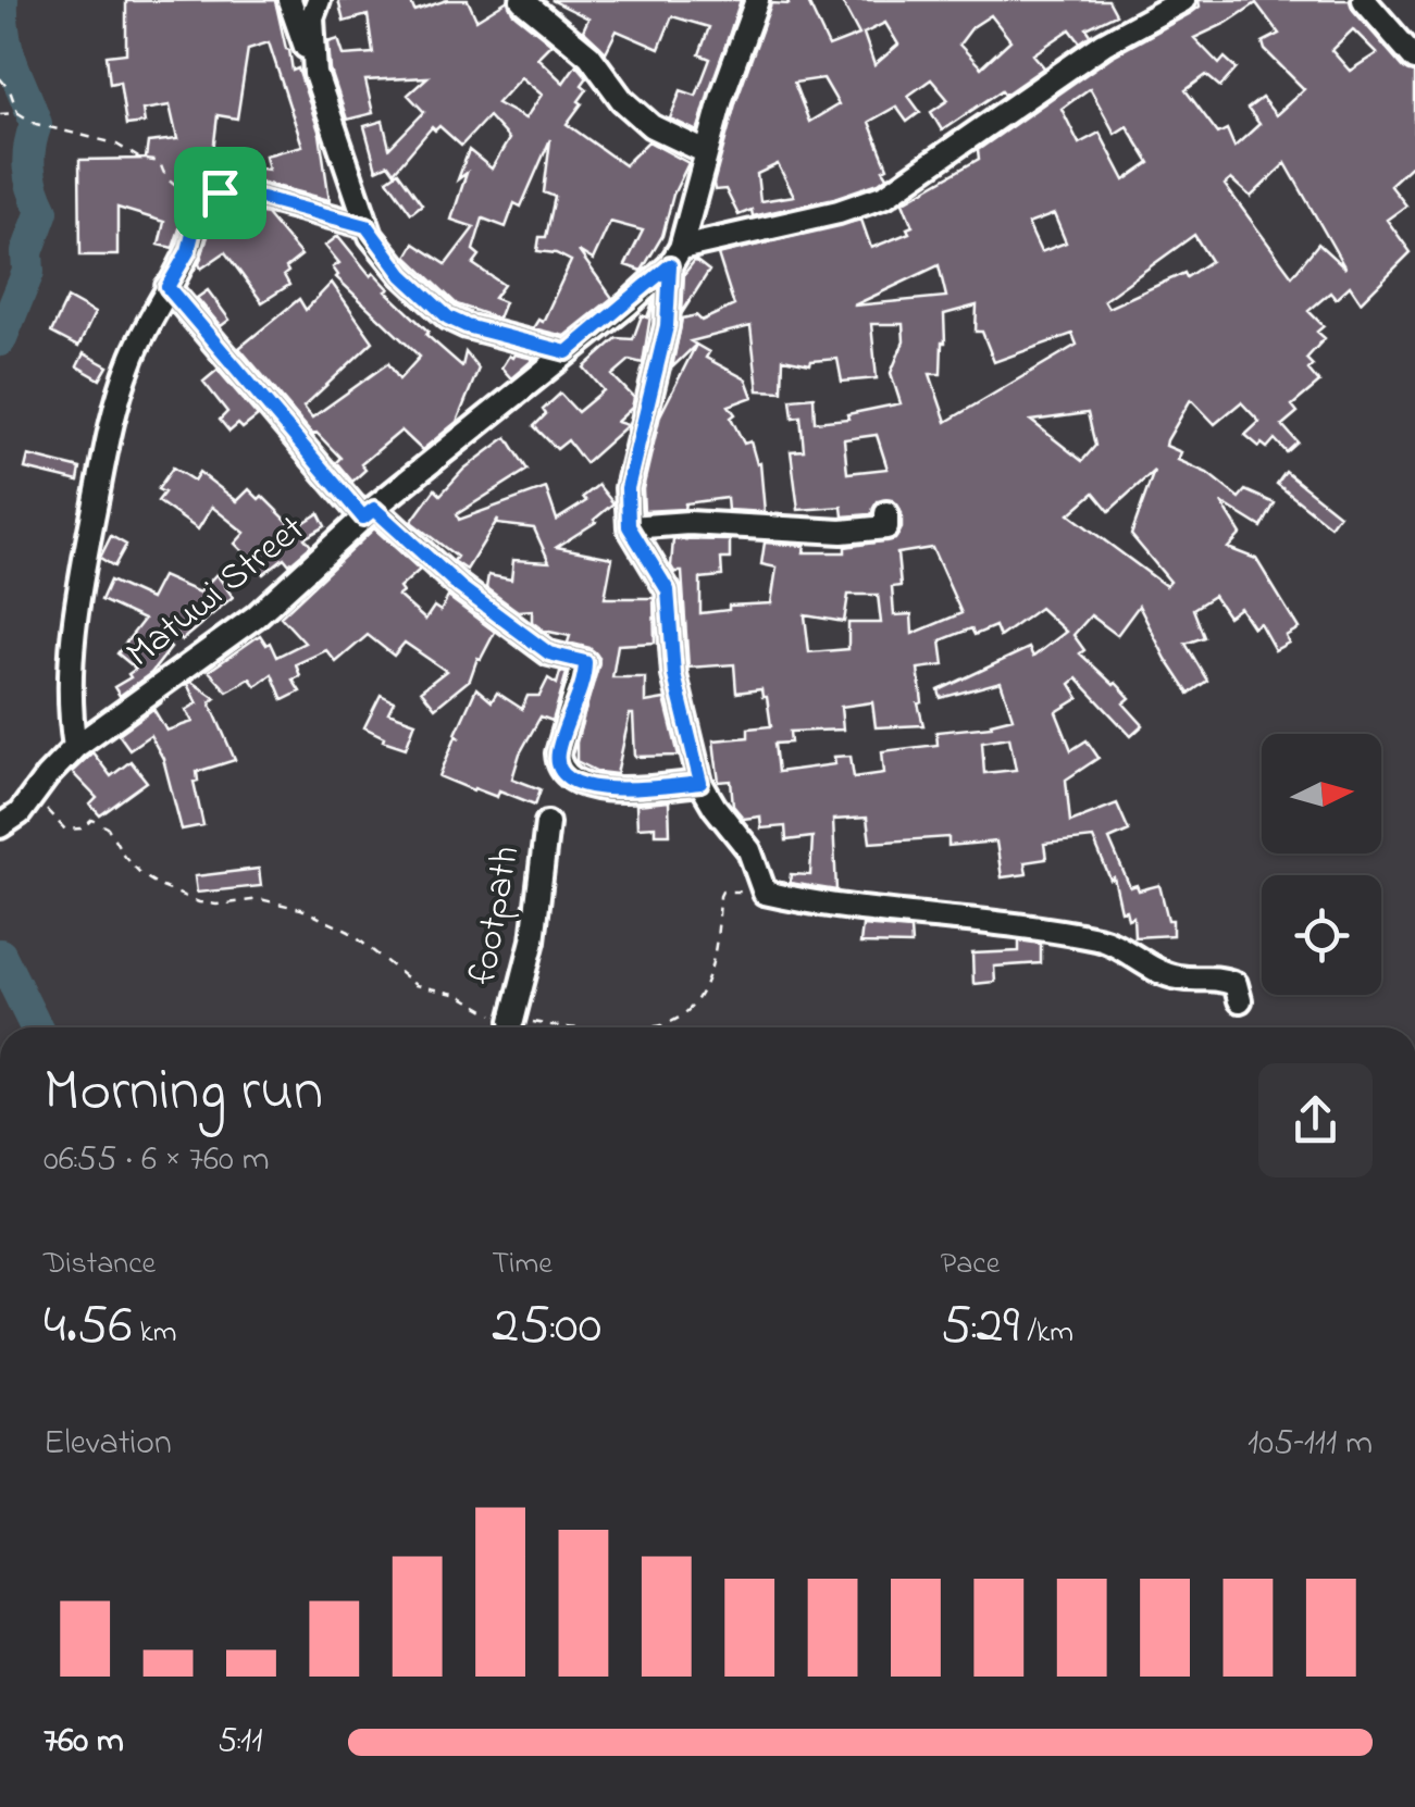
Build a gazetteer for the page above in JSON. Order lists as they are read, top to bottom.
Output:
{
  "streets": {
    "street": ["Matuwi Street", "footpath"]
  },
  "north": "right",
  "page": {
    "heading": ["Morning run", "06:55 · 6 × 760 m"],
    "stats": [
      ["Distance", "4.56 km"],
      ["Time", "25:00"],
      ["Pace", "5:29 /km"]
    ],
    "chart": ["Elevation", "105–111 m"],
    "list": [
      {
        "name": "760 m",
        "note": "5:11"
      }
    ]
  }
}
